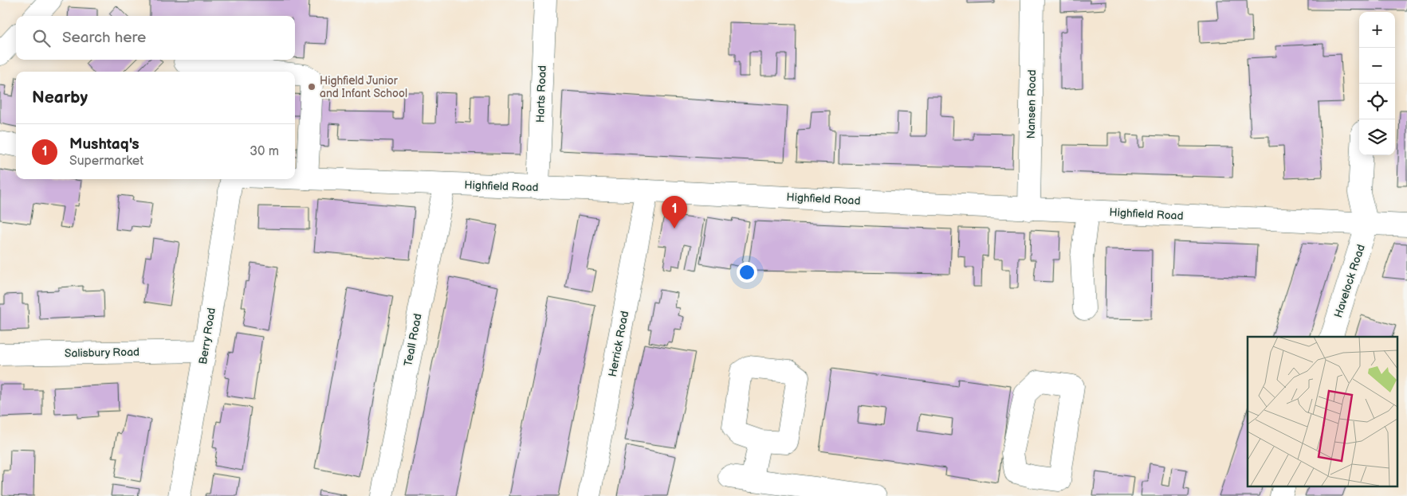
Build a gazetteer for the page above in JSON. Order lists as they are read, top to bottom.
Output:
{
  "streets": {
    "street": [
      "Harts Road",
      "Nansen Road",
      "Highfield Road",
      "Havelock Road",
      "Berry Road",
      "Teall Road",
      "Herrick Road",
      "Salisbury Road"
    ]
  },
  "crossings": [
    ["Harts Road", "Highfield Road"],
    ["Nansen Road", "Highfield Road"],
    ["Highfield Road", "Havelock Road"],
    ["Highfield Road", "Teall Road"],
    ["Highfield Road", "Herrick Road"],
    ["Berry Road", "Salisbury Road"]
  ],
  "places": ["Highfield Junior and Infant School"],
  "page": {
    "map_buttons": ["+", "−"],
    "search": "Search here",
    "heading": "Nearby",
    "list": [
      {
        "mark": "1",
        "name": "Mushtaq's",
        "note": "Supermarket",
        "value": "30 m"
      }
    ],
    "pins": "1"
  }
}
